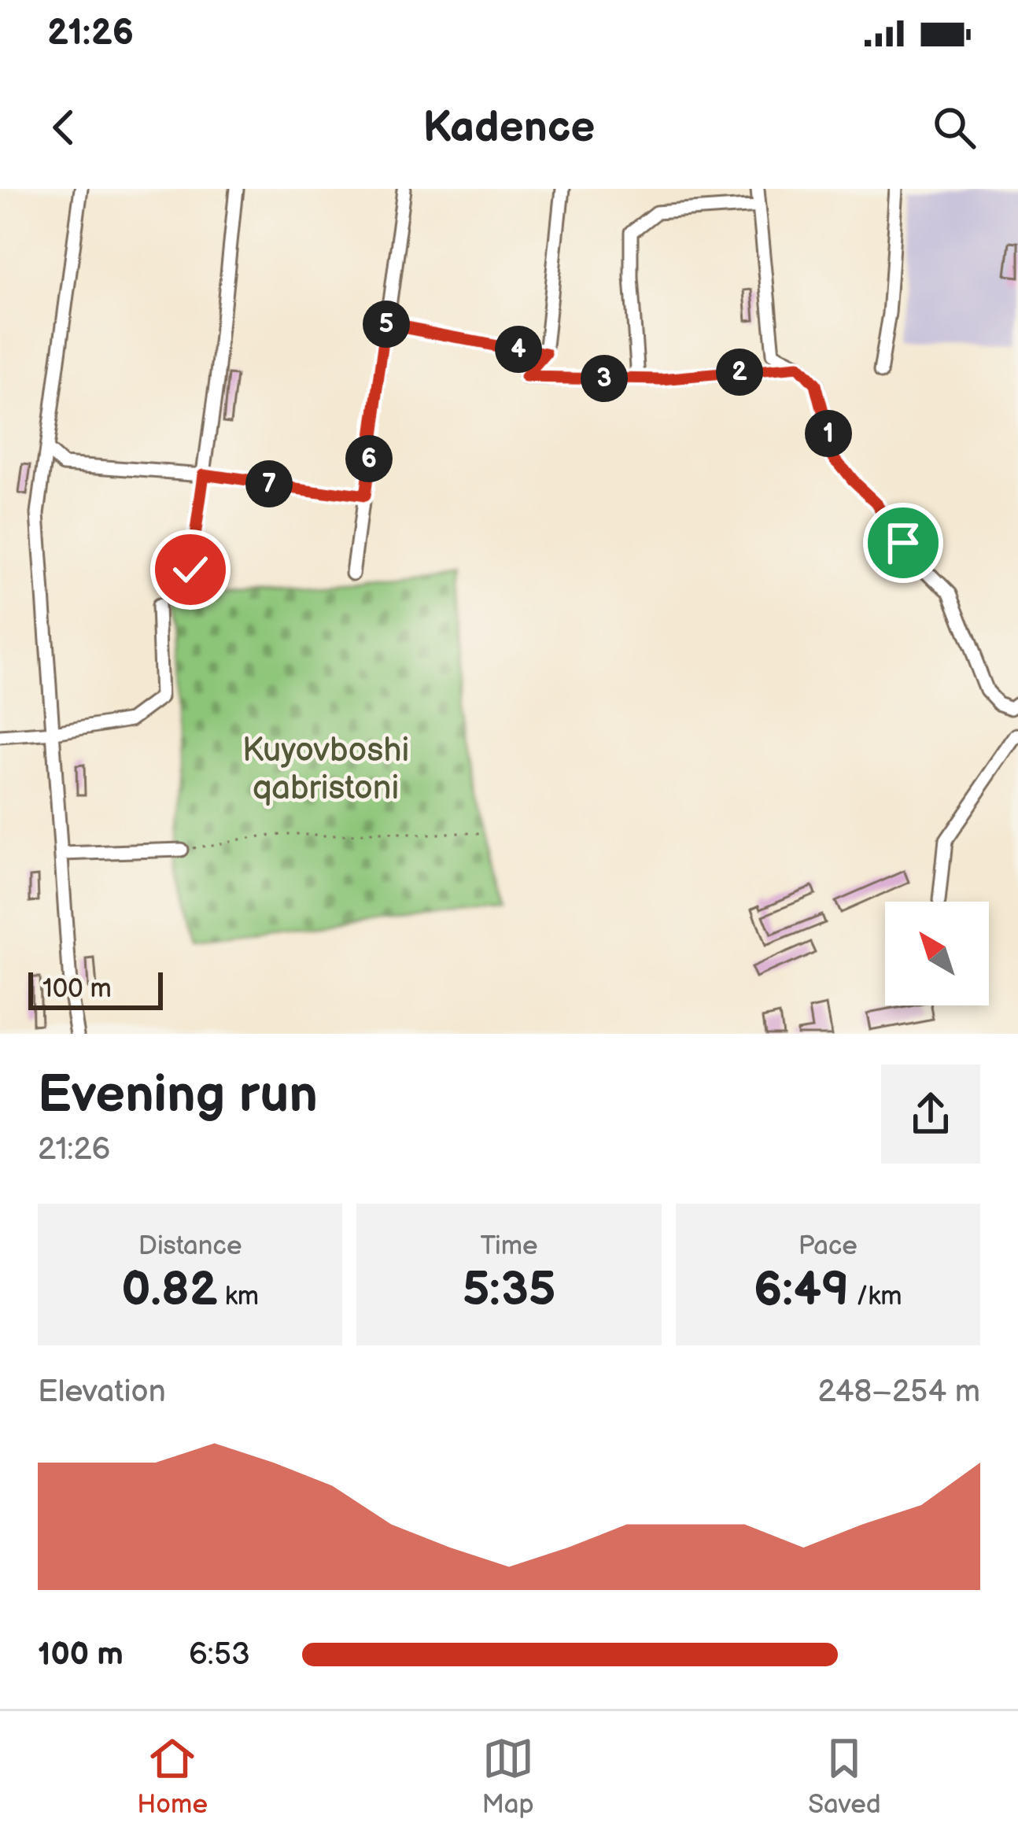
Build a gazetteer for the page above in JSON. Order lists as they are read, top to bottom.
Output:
{
  "parks": ["Kuyovboshi qabristoni"],
  "scale_bar": "100 m",
  "north": "top left",
  "page": {
    "status": "21:26",
    "header": "Kadence",
    "pins": [
      "5",
      "4",
      "2",
      "3",
      "1",
      "6",
      "7"
    ],
    "scale": "100 m",
    "heading": ["Evening run", "21:26"],
    "stats": [
      ["Distance", "0.82 km"],
      ["Time", "5:35"],
      ["Pace", "6:49 /km"]
    ],
    "chart": ["Elevation", "248–254 m"],
    "list": [
      {
        "name": "100 m",
        "note": "6:53"
      }
    ],
    "tabs": ["Home", "Map", "Saved"]
  }
}
